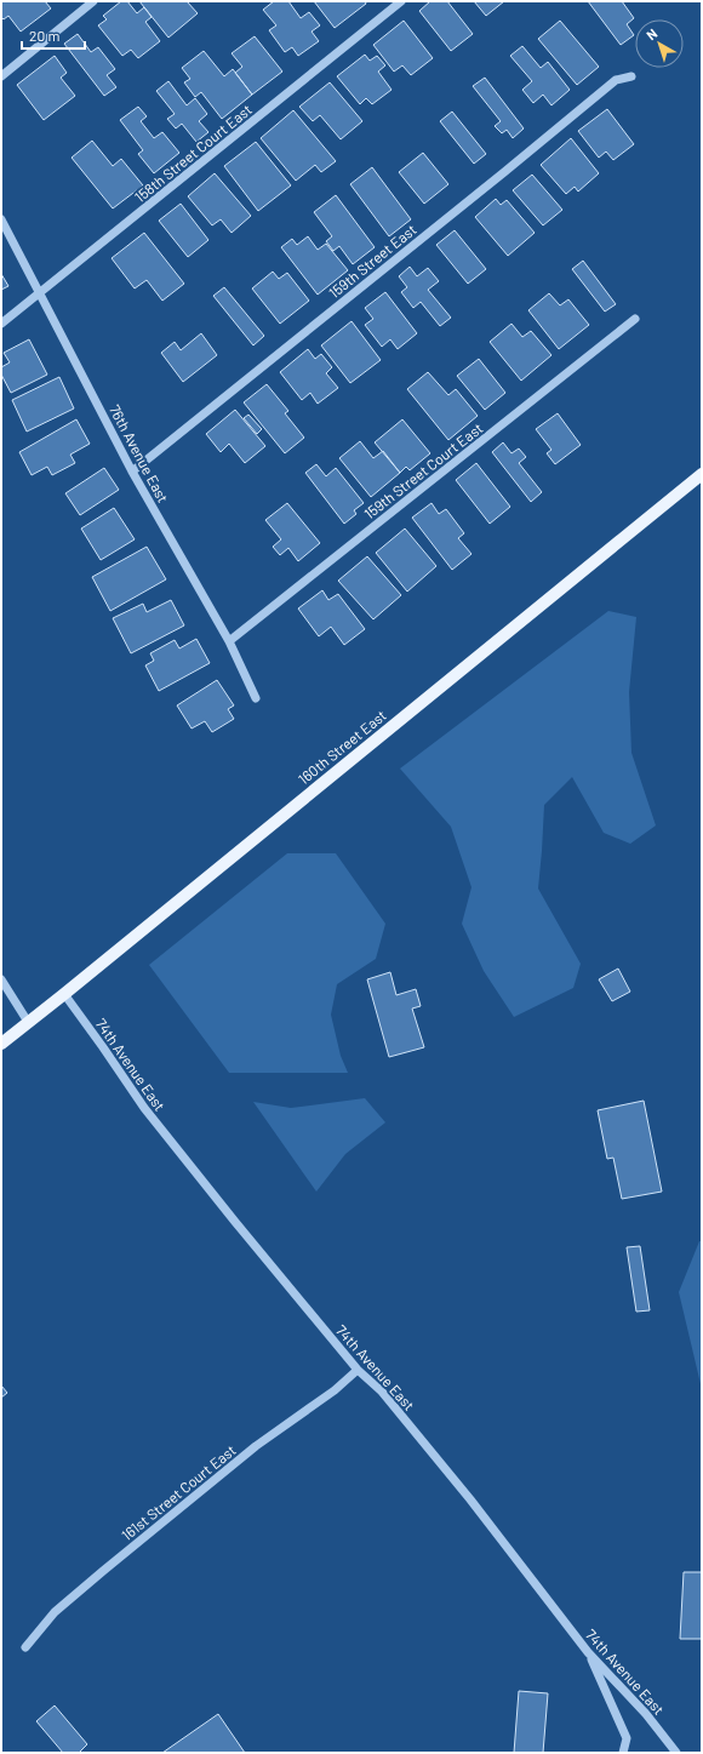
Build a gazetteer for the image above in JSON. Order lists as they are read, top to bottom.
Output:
{
  "streets": {
    "main road": ["160th Street East"],
    "street": [
      "158th Street Court East",
      "159th Street East",
      "76th Avenue East",
      "159th Street Court East",
      "74th Avenue East",
      "161st Street Court East"
    ]
  },
  "crossings": [
    ["158th Street Court East", "76th Avenue East"],
    ["159th Street East", "76th Avenue East"],
    ["76th Avenue East", "159th Street Court East"],
    ["160th Street East", "74th Avenue East"],
    ["74th Avenue East", "161st Street Court East"]
  ],
  "scale_bar": "20 m",
  "north": "top left"
}
